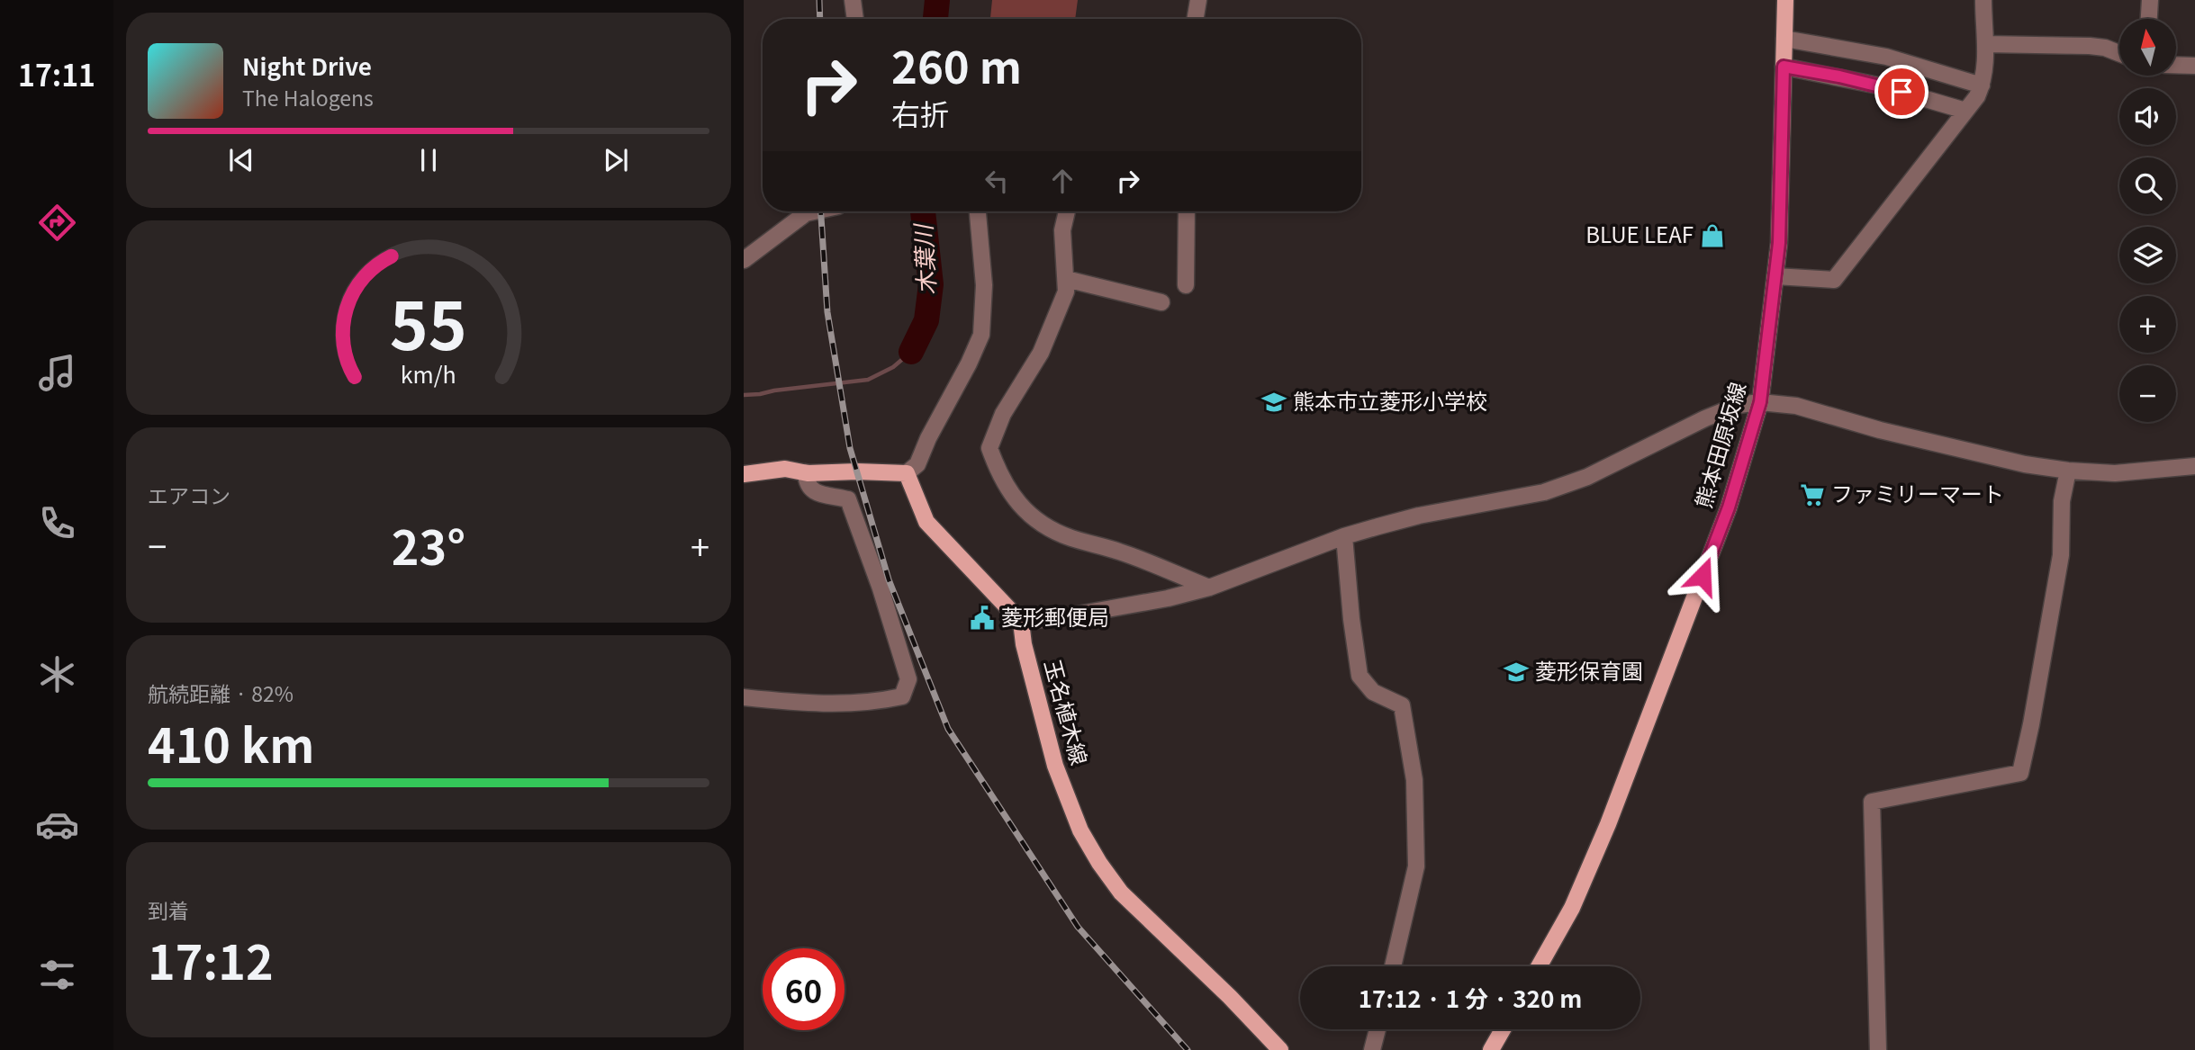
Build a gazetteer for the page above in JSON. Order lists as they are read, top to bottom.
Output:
{
  "streets": {
    "main road": ["熊本田原坂線", "玉名植木線"]
  },
  "water": ["木葉川"],
  "places": {
    "shop": ["BLUE LEAF"],
    "school or university": ["熊本市立菱形小学校", "菱形保育園"],
    "supermarket": ["ファミリーマート"],
    "public building": ["菱形郵便局"]
  },
  "north": "top",
  "page": {
    "tabs": "17:11",
    "map_buttons": ["+", "−"],
    "turn": ["260 m", "右折"],
    "song": ["Night Drive", "The Halogens"],
    "tile": [
      "エアコン",
      ["航続距離 · 82%", "410 km"],
      ["到着", "17:12"]
    ],
    "heat": ["−", "23°", "+"],
    "limit": "60",
    "trip": "17:12 · 1 分 · 320 m",
    "gauge": ["55", "km/h"]
  }
}
